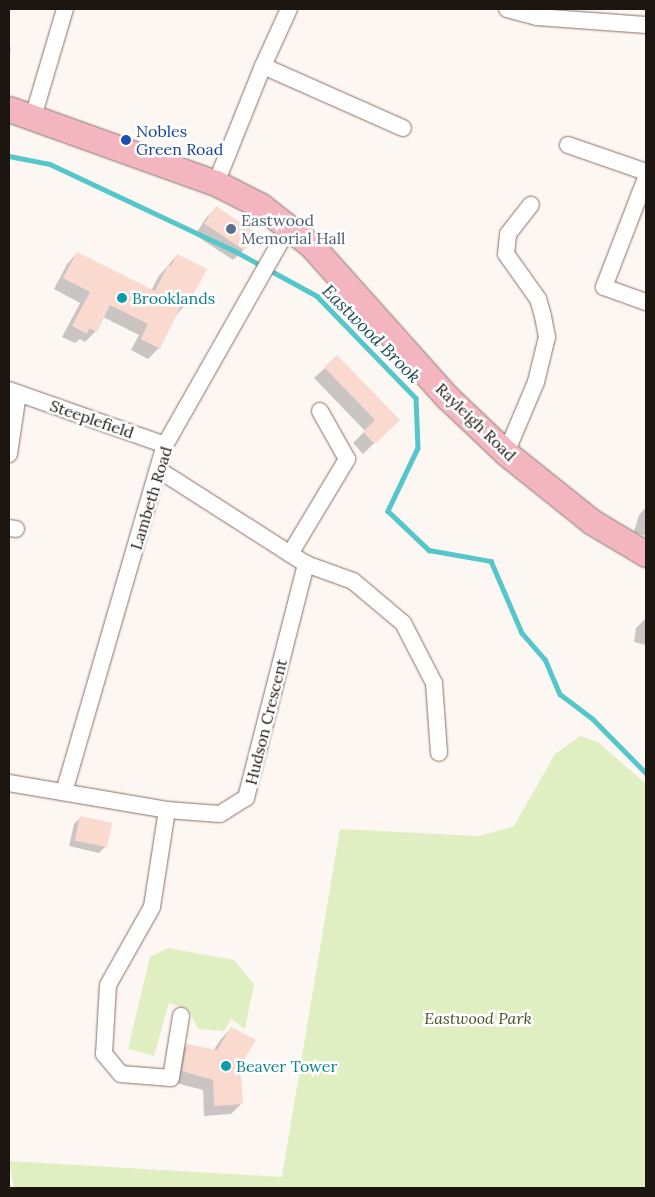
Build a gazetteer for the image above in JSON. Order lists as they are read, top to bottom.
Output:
{
  "streets": {
    "main road": ["Rayleigh Road"],
    "street": ["Steeplefield", "Lambeth Road", "Hudson Crescent"]
  },
  "crossings": [
    ["Steeplefield", "Lambeth Road"],
    ["Rayleigh Road", "Lambeth Road"],
    ["Lambeth Road", "Hudson Crescent"]
  ],
  "water": ["Eastwood Brook"],
  "parks": ["Eastwood Park"],
  "places": [
    "Nobles Green Road",
    "Eastwood Memorial Hall",
    "Brooklands",
    "Beaver Tower"
  ]
}
